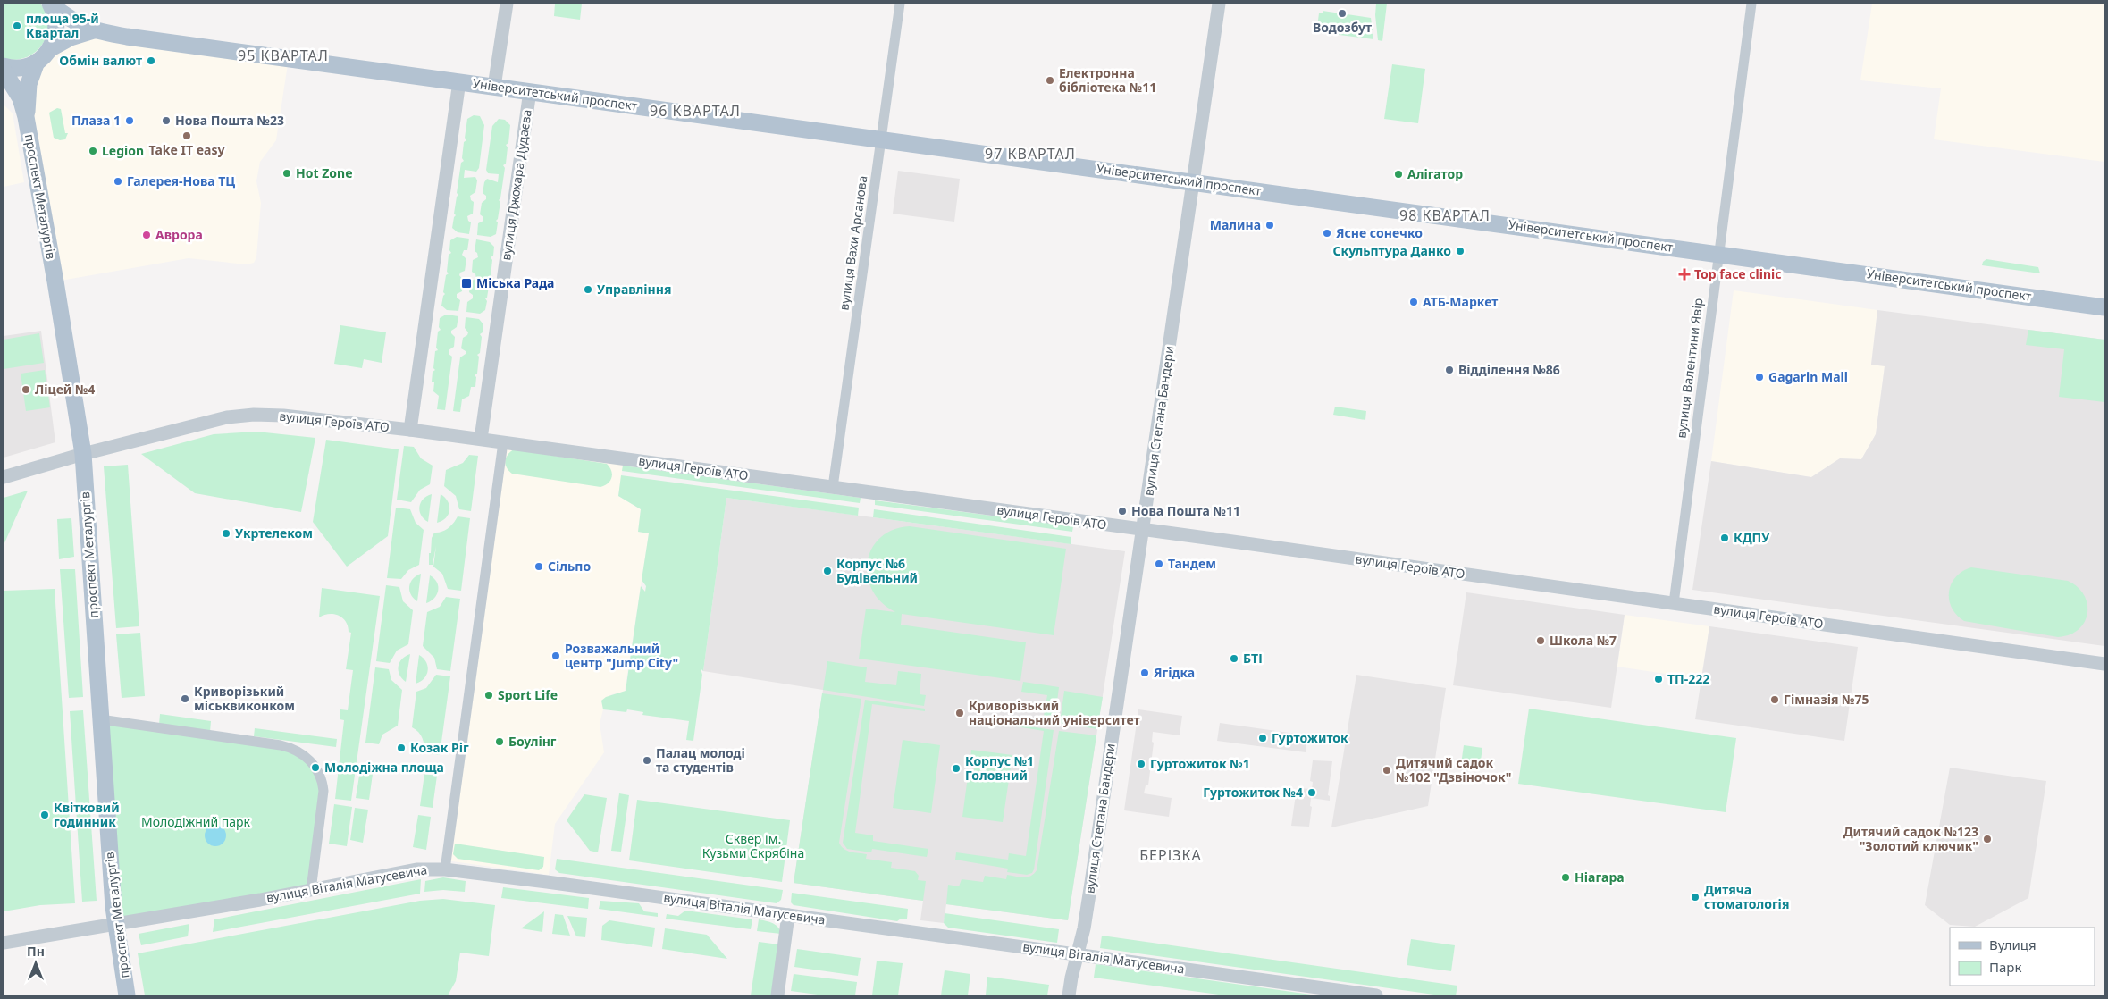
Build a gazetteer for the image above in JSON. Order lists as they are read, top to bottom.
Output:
{
  "streets": {
    "main road": ["Університетський проспект", "проспект Металургів"],
    "street": [
      "вулиця Джохара Дудаєва",
      "вулиця Вахи Арсанова",
      "вулиця Валентини Явір",
      "вулиця Степана Бандери",
      "вулиця Героїв АТО",
      "вулиця Віталія Матусевича"
    ]
  },
  "crossings": [
    ["Університетський проспект", "вулиця Джохара Дудаєва"],
    ["Університетський проспект", "вулиця Вахи Арсанова"],
    ["Університетський проспект", "вулиця Валентини Явір"],
    ["Університетський проспект", "вулиця Степана Бандери"],
    ["вулиця Джохара Дудаєва", "вулиця Героїв АТО"],
    ["проспект Металургів", "вулиця Героїв АТО"],
    ["проспект Металургів", "вулиця Віталія Матусевича"],
    ["вулиця Вахи Арсанова", "вулиця Героїв АТО"],
    ["вулиця Валентини Явір", "вулиця Героїв АТО"],
    ["вулиця Степана Бандери", "вулиця Героїв АТО"],
    ["вулиця Степана Бандери", "вулиця Віталія Матусевича"]
  ],
  "districts": [
    "95 КВАРТАЛ",
    "96 КВАРТАЛ",
    "97 КВАРТАЛ",
    "98 КВАРТАЛ",
    "БЕРІЗКА"
  ],
  "parks": ["Молодіжний парк", "Сквер ім. Кузьми Скрябіна"],
  "places": {
    "other": [
      "Водозбут",
      "площа 95-й Квартал",
      "Обмін валют",
      "Електронна бібліотека №11",
      "Плаза 1",
      "Нова Пошта №23",
      "Take IT easy",
      "Legion",
      "Hot Zone",
      "Алігатор",
      "Галерея-Нова ТЦ",
      "Малина",
      "Ясне сонечко",
      "Аврора",
      "Скульптура Данко",
      "Управління",
      "АТБ-Маркет",
      "Відділення №86",
      "Gagarin Mall",
      "Ліцей №4",
      "Нова Пошта №11",
      "Укртелеком",
      "КДПУ",
      "Тандем",
      "Сільпо",
      "Корпус №6 Будівельний",
      "Школа №7",
      "Розважальний центр \"Jump City\"",
      "БТІ",
      "Ягідка",
      "ТП-222",
      "Sport Life",
      "Криворізький міськвиконком",
      "Гімназія №75",
      "Криворізький національний університет",
      "Гуртожиток",
      "Боулінг",
      "Козак Ріг",
      "Палац молоді та студентів",
      "Гуртожиток №1",
      "Молодіжна площа",
      "Корпус №1 Головний",
      "Дитячий садок №102 \"Дзвіночок\"",
      "Гуртожиток №4",
      "Квітковий годинник",
      "Дитячий садок №123 \"Золотий ключик\"",
      "Ніагара",
      "Дитяча стоматологія"
    ],
    "health": ["Top face clinic"],
    "transit": ["Міська Рада"]
  },
  "legend": ["Вулиця", "Парк"],
  "north": "top"
}
